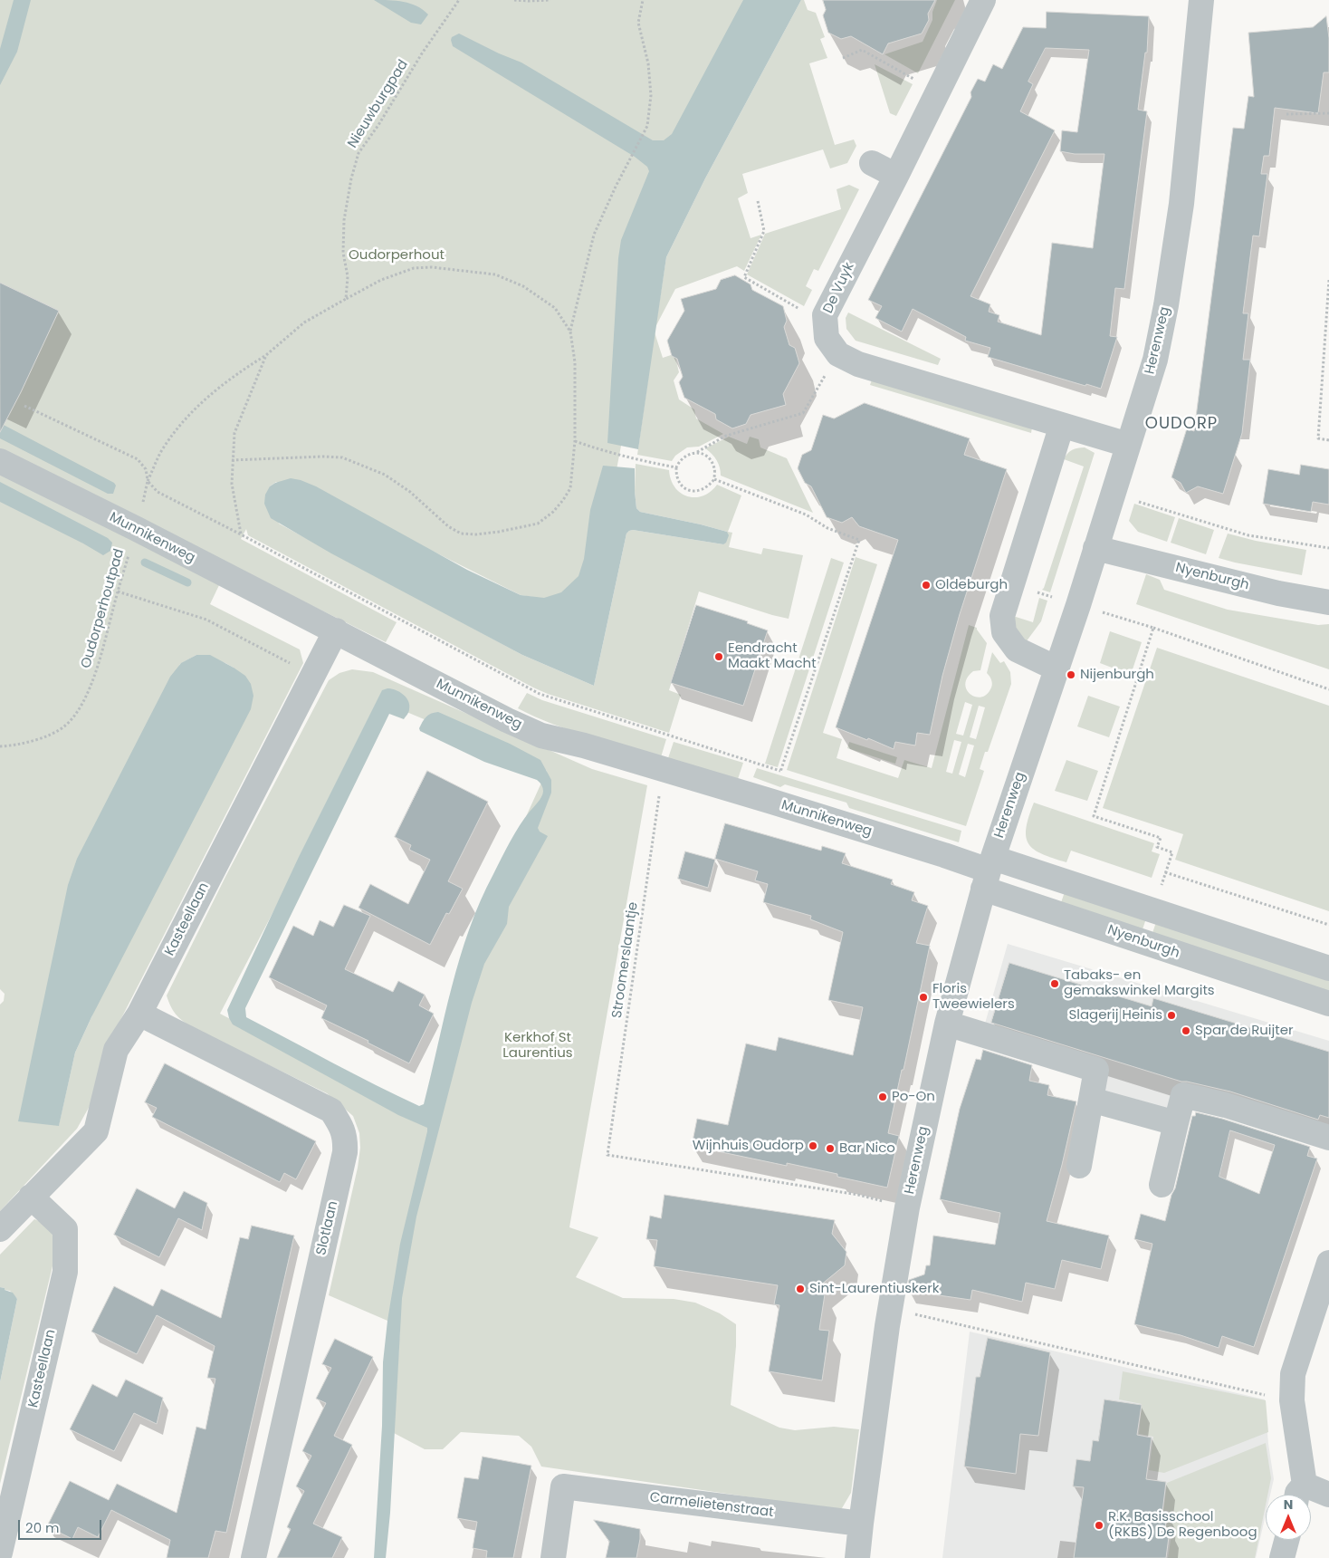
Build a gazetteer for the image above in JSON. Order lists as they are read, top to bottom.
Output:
{
  "streets": {
    "street": [
      "De Vuyk",
      "Herenweg",
      "Munnikenweg",
      "Nyenburgh",
      "Kasteellaan",
      "Slotlaan",
      "Carmelietenstraat"
    ],
    "path": ["Nieuwburgpad", "Oudorperhoutpad", "Stroomerslaantje"]
  },
  "crossings": [
    ["Herenweg", "Munnikenweg"],
    ["Herenweg", "Nyenburgh"],
    ["Herenweg", "Stroomerslaantje"],
    ["Herenweg", "Carmelietenstraat"],
    ["Munnikenweg", "Nyenburgh"],
    ["Munnikenweg", "Oudorperhoutpad"],
    ["Munnikenweg", "Kasteellaan"],
    ["Munnikenweg", "Stroomerslaantje"],
    ["Kasteellaan", "Slotlaan"]
  ],
  "districts": ["OUDORP"],
  "parks": ["Oudorperhout", "Kerkhof St Laurentius"],
  "places": [
    "Oldeburgh",
    "Eendracht Maakt Macht",
    "Nijenburgh",
    "Tabaks- en gemakswinkel Margits",
    "Floris Tweewielers",
    "Slagerij Heinis",
    "Spar de Ruijter",
    "Po-On",
    "Wijnhuis Oudorp",
    "Bar Nico",
    "Sint-Laurentiuskerk",
    "R.K. Basisschool (RKBS) De Regenboog"
  ],
  "scale_bar": "20 m",
  "north": "top"
}
